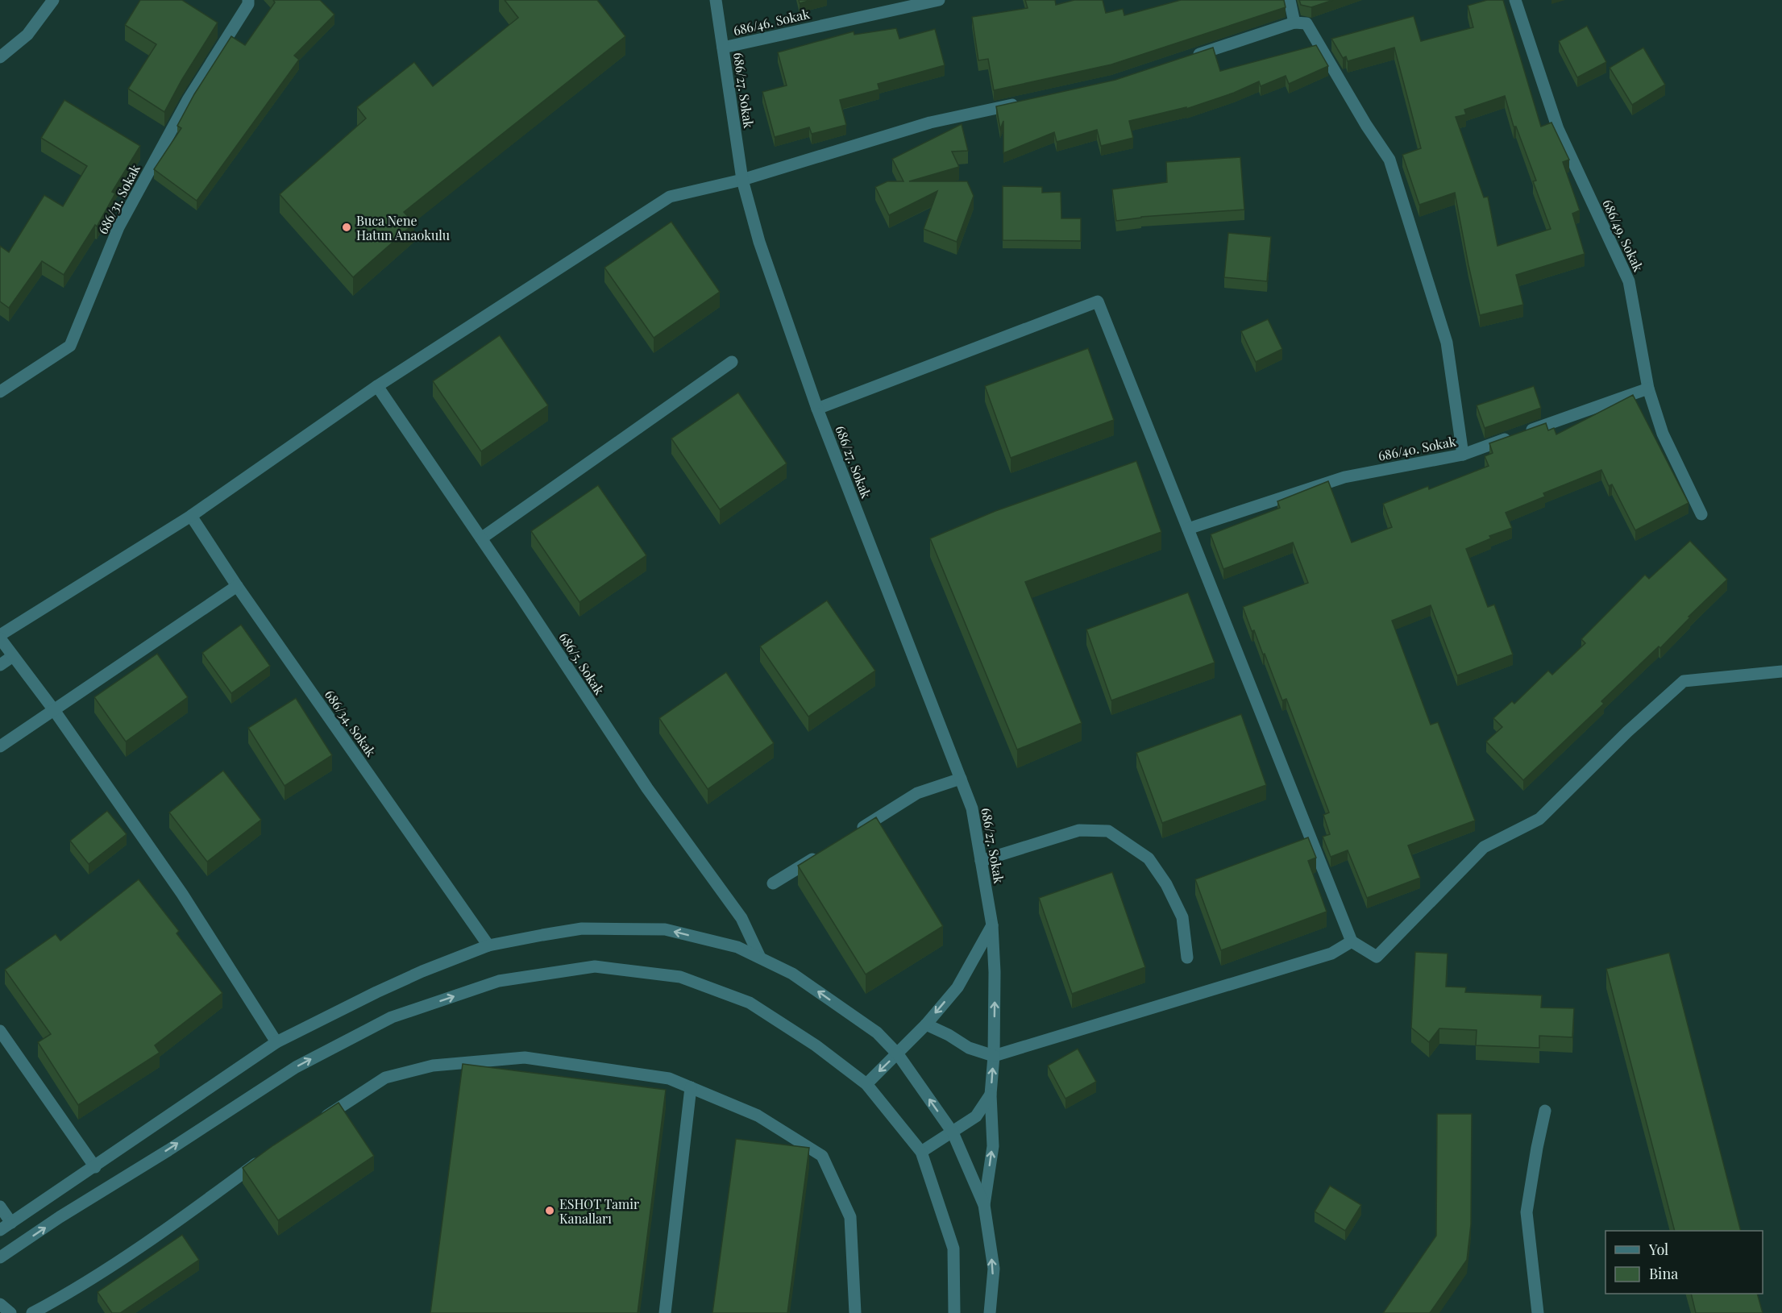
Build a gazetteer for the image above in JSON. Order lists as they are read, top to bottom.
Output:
{
  "streets": {
    "street": [
      "686/46. Sokak",
      "686/27. Sokak",
      "686/31. Sokak",
      "686/49. Sokak",
      "686/40. Sokak",
      "686/5. Sokak",
      "686/34. Sokak"
    ]
  },
  "crossings": [
    ["686/46. Sokak", "686/27. Sokak"],
    ["686/49. Sokak", "686/40. Sokak"]
  ],
  "places": ["Buca Nene Hatun Anaokulu", "ESHOT Tamir Kanalları"],
  "legend": ["Yol", "Bina"]
}
